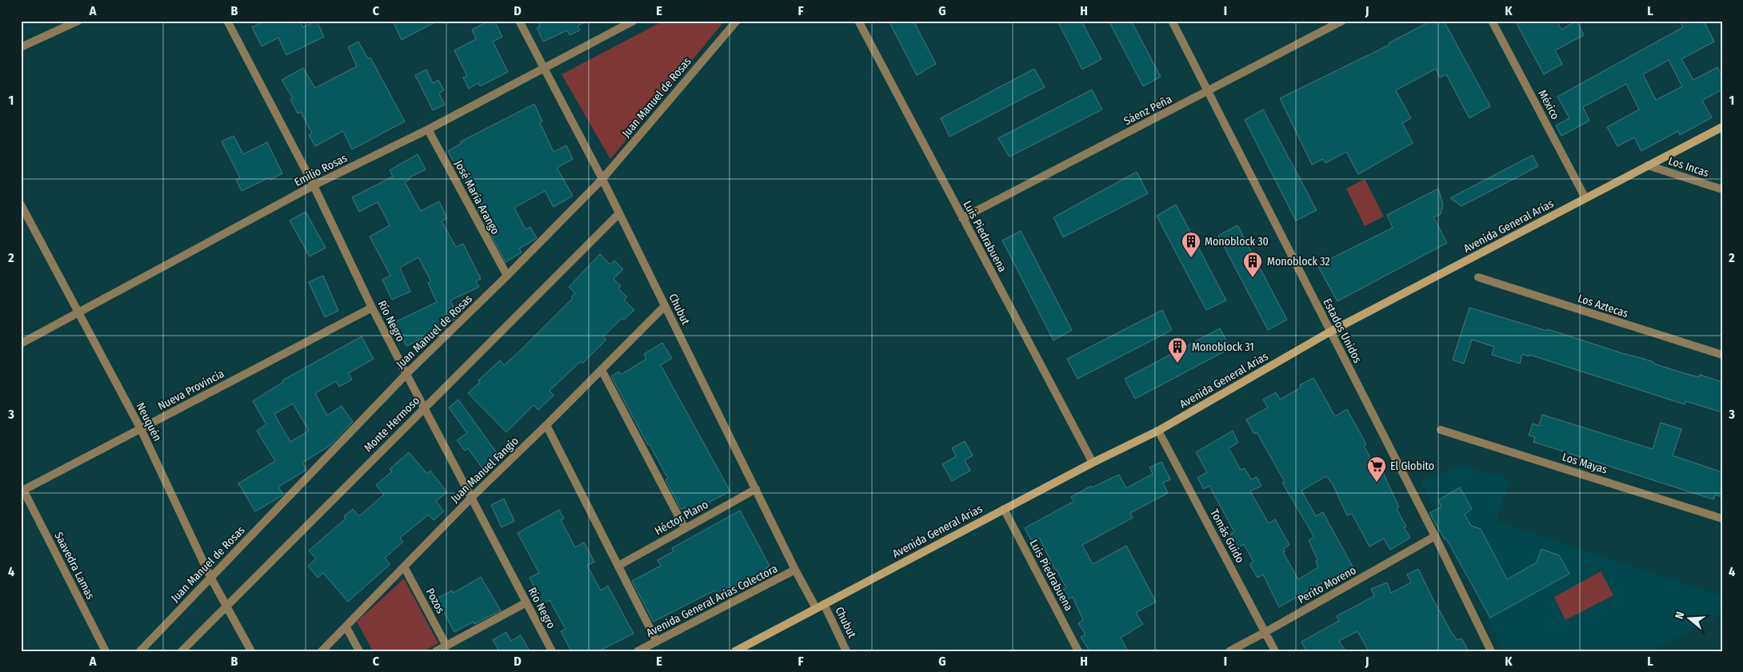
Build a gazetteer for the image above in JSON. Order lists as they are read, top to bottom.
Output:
{
  "streets": {
    "main road": ["Avenida General Arias"],
    "street": [
      "Juan Manuel de Rosas",
      "México",
      "Sáenz Peña",
      "Los Incas",
      "Emilio Rosas",
      "José María Arango",
      "Luis Piedrabuena",
      "Los Aztecas",
      "Chubut",
      "Río Negro",
      "Estados Unidos",
      "Nueva Provincia",
      "Neuquén",
      "Monte Hermoso",
      "Los Mayas",
      "Juan Manuel Fangio",
      "Héctor Plano",
      "Tomás Guido",
      "Saavedra Lamas",
      "Perito Moreno",
      "Pozos",
      "Avenida General Arias Colectora"
    ]
  },
  "crossings": [
    ["Juan Manuel de Rosas", "José María Arango"],
    ["Juan Manuel de Rosas", "Chubut"],
    ["Juan Manuel de Rosas", "Río Negro"],
    ["Juan Manuel de Rosas", "Neuquén"],
    ["México", "Avenida General Arias"],
    ["Sáenz Peña", "Luis Piedrabuena"],
    ["Sáenz Peña", "Estados Unidos"],
    ["Los Incas", "Avenida General Arias"],
    ["Emilio Rosas", "José María Arango"],
    ["Emilio Rosas", "Chubut"],
    ["Emilio Rosas", "Río Negro"],
    ["Emilio Rosas", "Neuquén"],
    ["Avenida General Arias", "Luis Piedrabuena"],
    ["Avenida General Arias", "Chubut"],
    ["Avenida General Arias", "Estados Unidos"],
    ["Avenida General Arias", "Tomás Guido"],
    ["Chubut", "Monte Hermoso"],
    ["Chubut", "Juan Manuel Fangio"],
    ["Chubut", "Héctor Plano"],
    ["Chubut", "Avenida General Arias Colectora"],
    ["Río Negro", "Nueva Provincia"],
    ["Río Negro", "Monte Hermoso"],
    ["Río Negro", "Juan Manuel Fangio"],
    ["Estados Unidos", "Perito Moreno"],
    ["Nueva Provincia", "Neuquén"],
    ["Nueva Provincia", "Saavedra Lamas"],
    ["Neuquén", "Monte Hermoso"],
    ["Juan Manuel Fangio", "Pozos"],
    ["Tomás Guido", "Perito Moreno"]
  ],
  "places": {
    "building": ["Monoblock 30", "Monoblock 32", "Monoblock 31"],
    "supermarket": ["El Globito"]
  },
  "north": "left",
  "grid": {
    "columns": [
      "A",
      "B",
      "C",
      "D",
      "E",
      "F",
      "G",
      "H",
      "I",
      "J",
      "K",
      "L"
    ],
    "rows": [
      "1",
      "2",
      "3",
      "4"
    ]
  }
}
